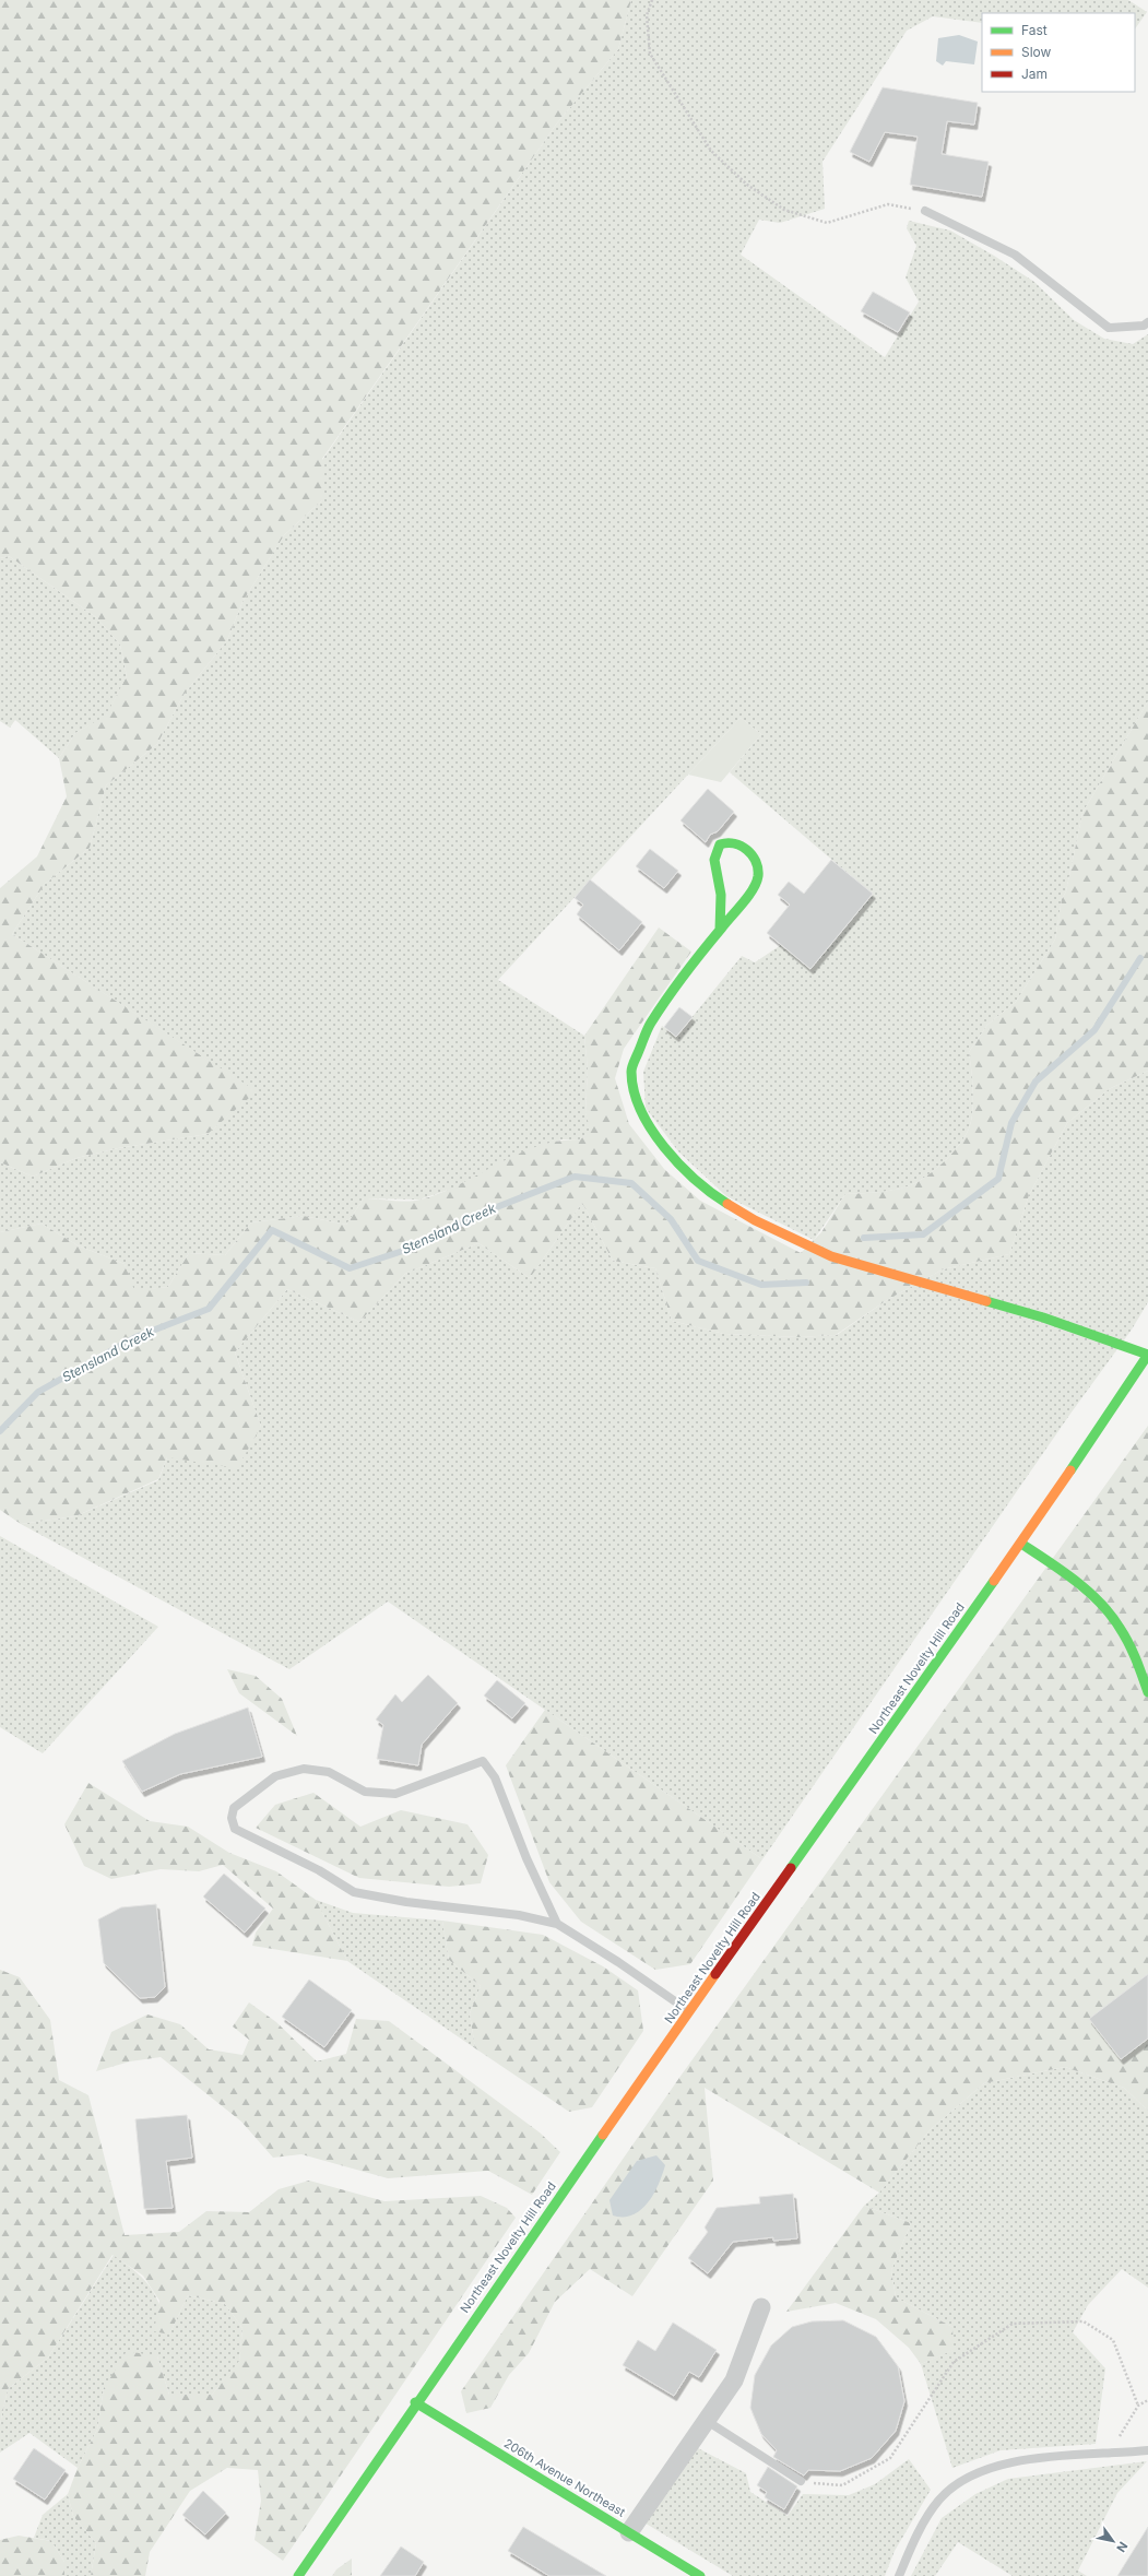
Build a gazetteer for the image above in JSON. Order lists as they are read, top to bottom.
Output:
{
  "streets": {
    "street": ["Northeast Novelty Hill Road", "206th Avenue Northeast"]
  },
  "crossings": [
    ["Northeast Novelty Hill Road", "206th Avenue Northeast"]
  ],
  "water": ["Stensland Creek"],
  "legend": ["Fast", "Slow", "Jam"],
  "north": "bottom right"
}
